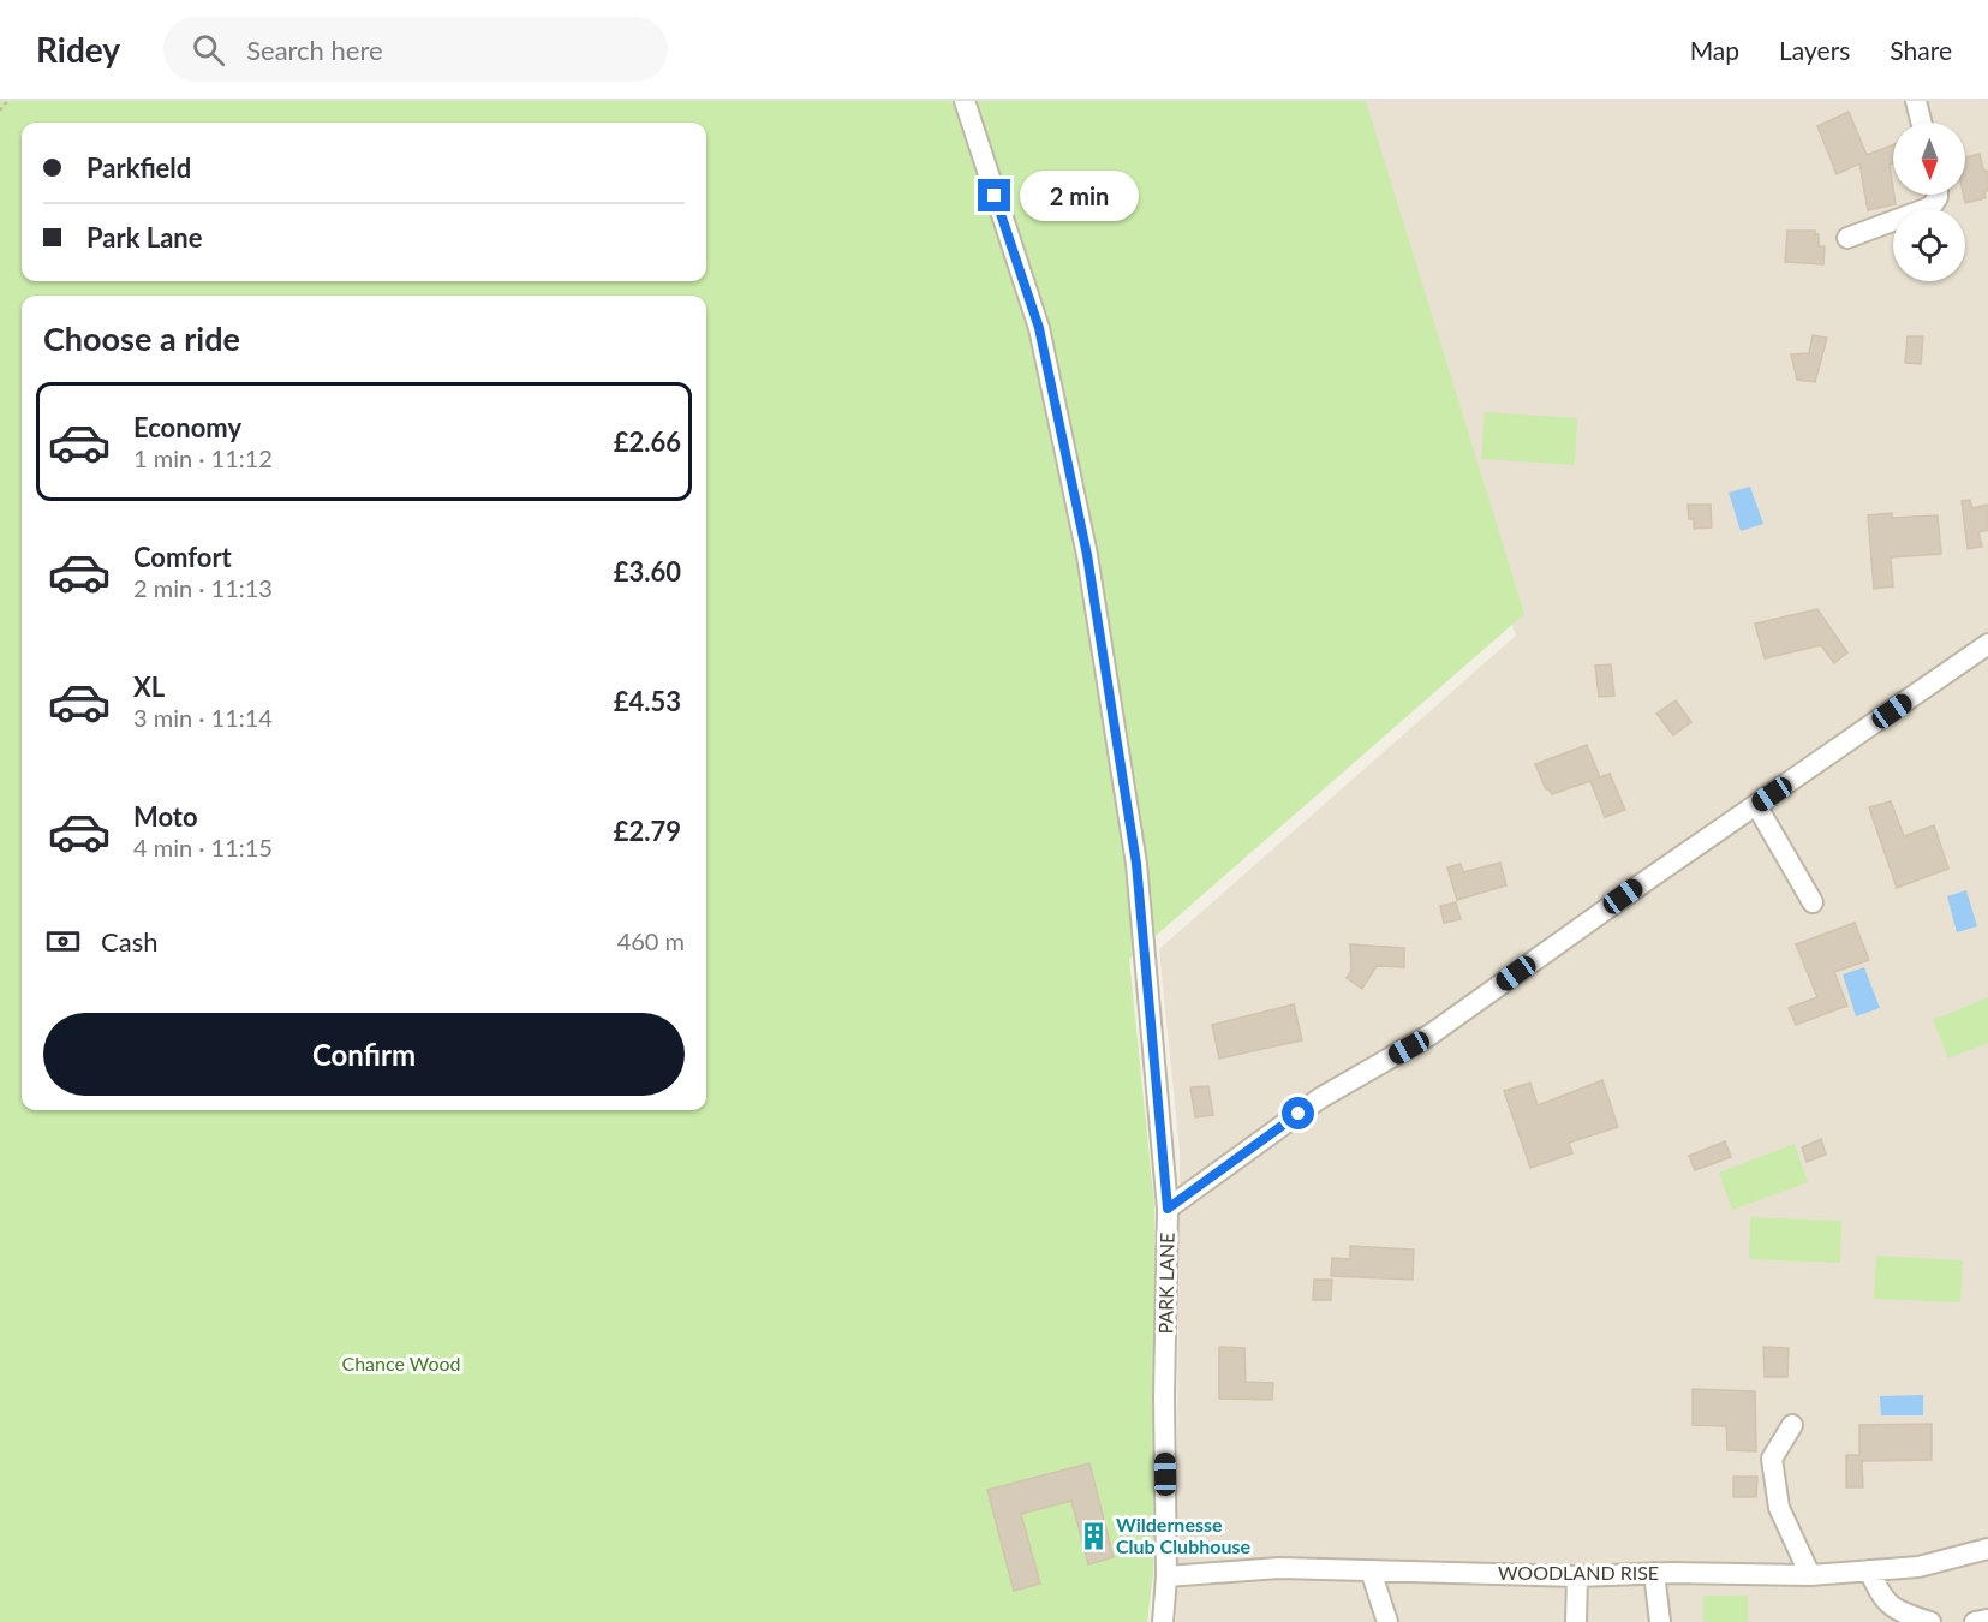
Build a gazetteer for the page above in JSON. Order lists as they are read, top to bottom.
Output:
{
  "streets": {
    "street": ["PARK LANE", "WOODLAND RISE"]
  },
  "crossings": [
    ["PARK LANE", "WOODLAND RISE"]
  ],
  "parks": ["Chance Wood"],
  "places": {
    "building": ["Wildernesse Club Clubhouse"]
  },
  "north": "bottom",
  "page": {
    "header": "Ridey",
    "search": "Search here",
    "nav": ["Map", "Layers", "Share"],
    "banner": ["Parkfield", "Park Lane"],
    "bubble": "2 min",
    "heading": "Choose a ride",
    "list": [
      {
        "name": "Economy",
        "note": "1 min · 11:12",
        "value": "£2.66"
      },
      {
        "name": "Comfort",
        "note": "2 min · 11:13",
        "value": "£3.60"
      },
      {
        "name": "XL",
        "note": "3 min · 11:14",
        "value": "£4.53"
      },
      {
        "name": "Moto",
        "note": "4 min · 11:15",
        "value": "£2.79"
      }
    ],
    "pay": ["Cash", "460 m"],
    "buttons": "Confirm"
  }
}
